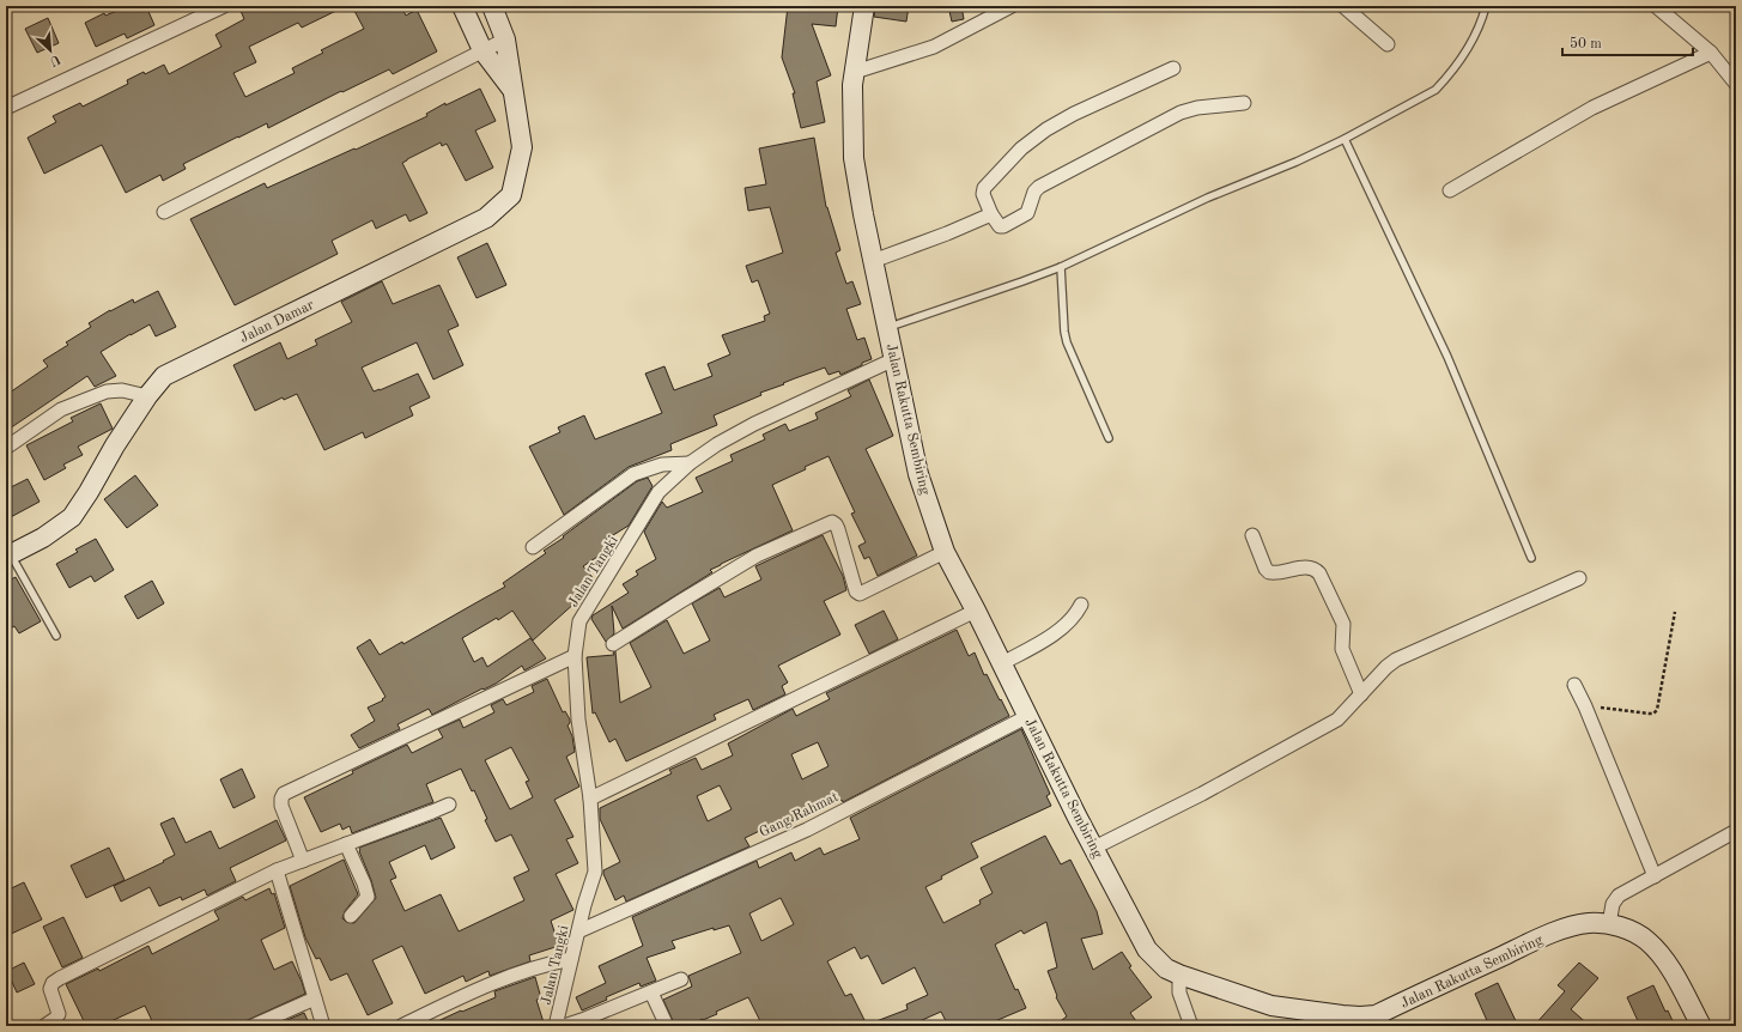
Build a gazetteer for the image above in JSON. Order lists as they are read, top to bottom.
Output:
{
  "streets": {
    "main road": ["Jalan Damar", "Jalan Rakutta Sembiring"],
    "street": ["Jalan Tangki", "Gang Rahmat"]
  },
  "crossings": [
    ["Jalan Rakutta Sembiring", "Jalan Tangki"],
    ["Jalan Rakutta Sembiring", "Gang Rahmat"],
    ["Jalan Tangki", "Gang Rahmat"]
  ],
  "scale_bar": "50 m",
  "north": "bottom right"
}
